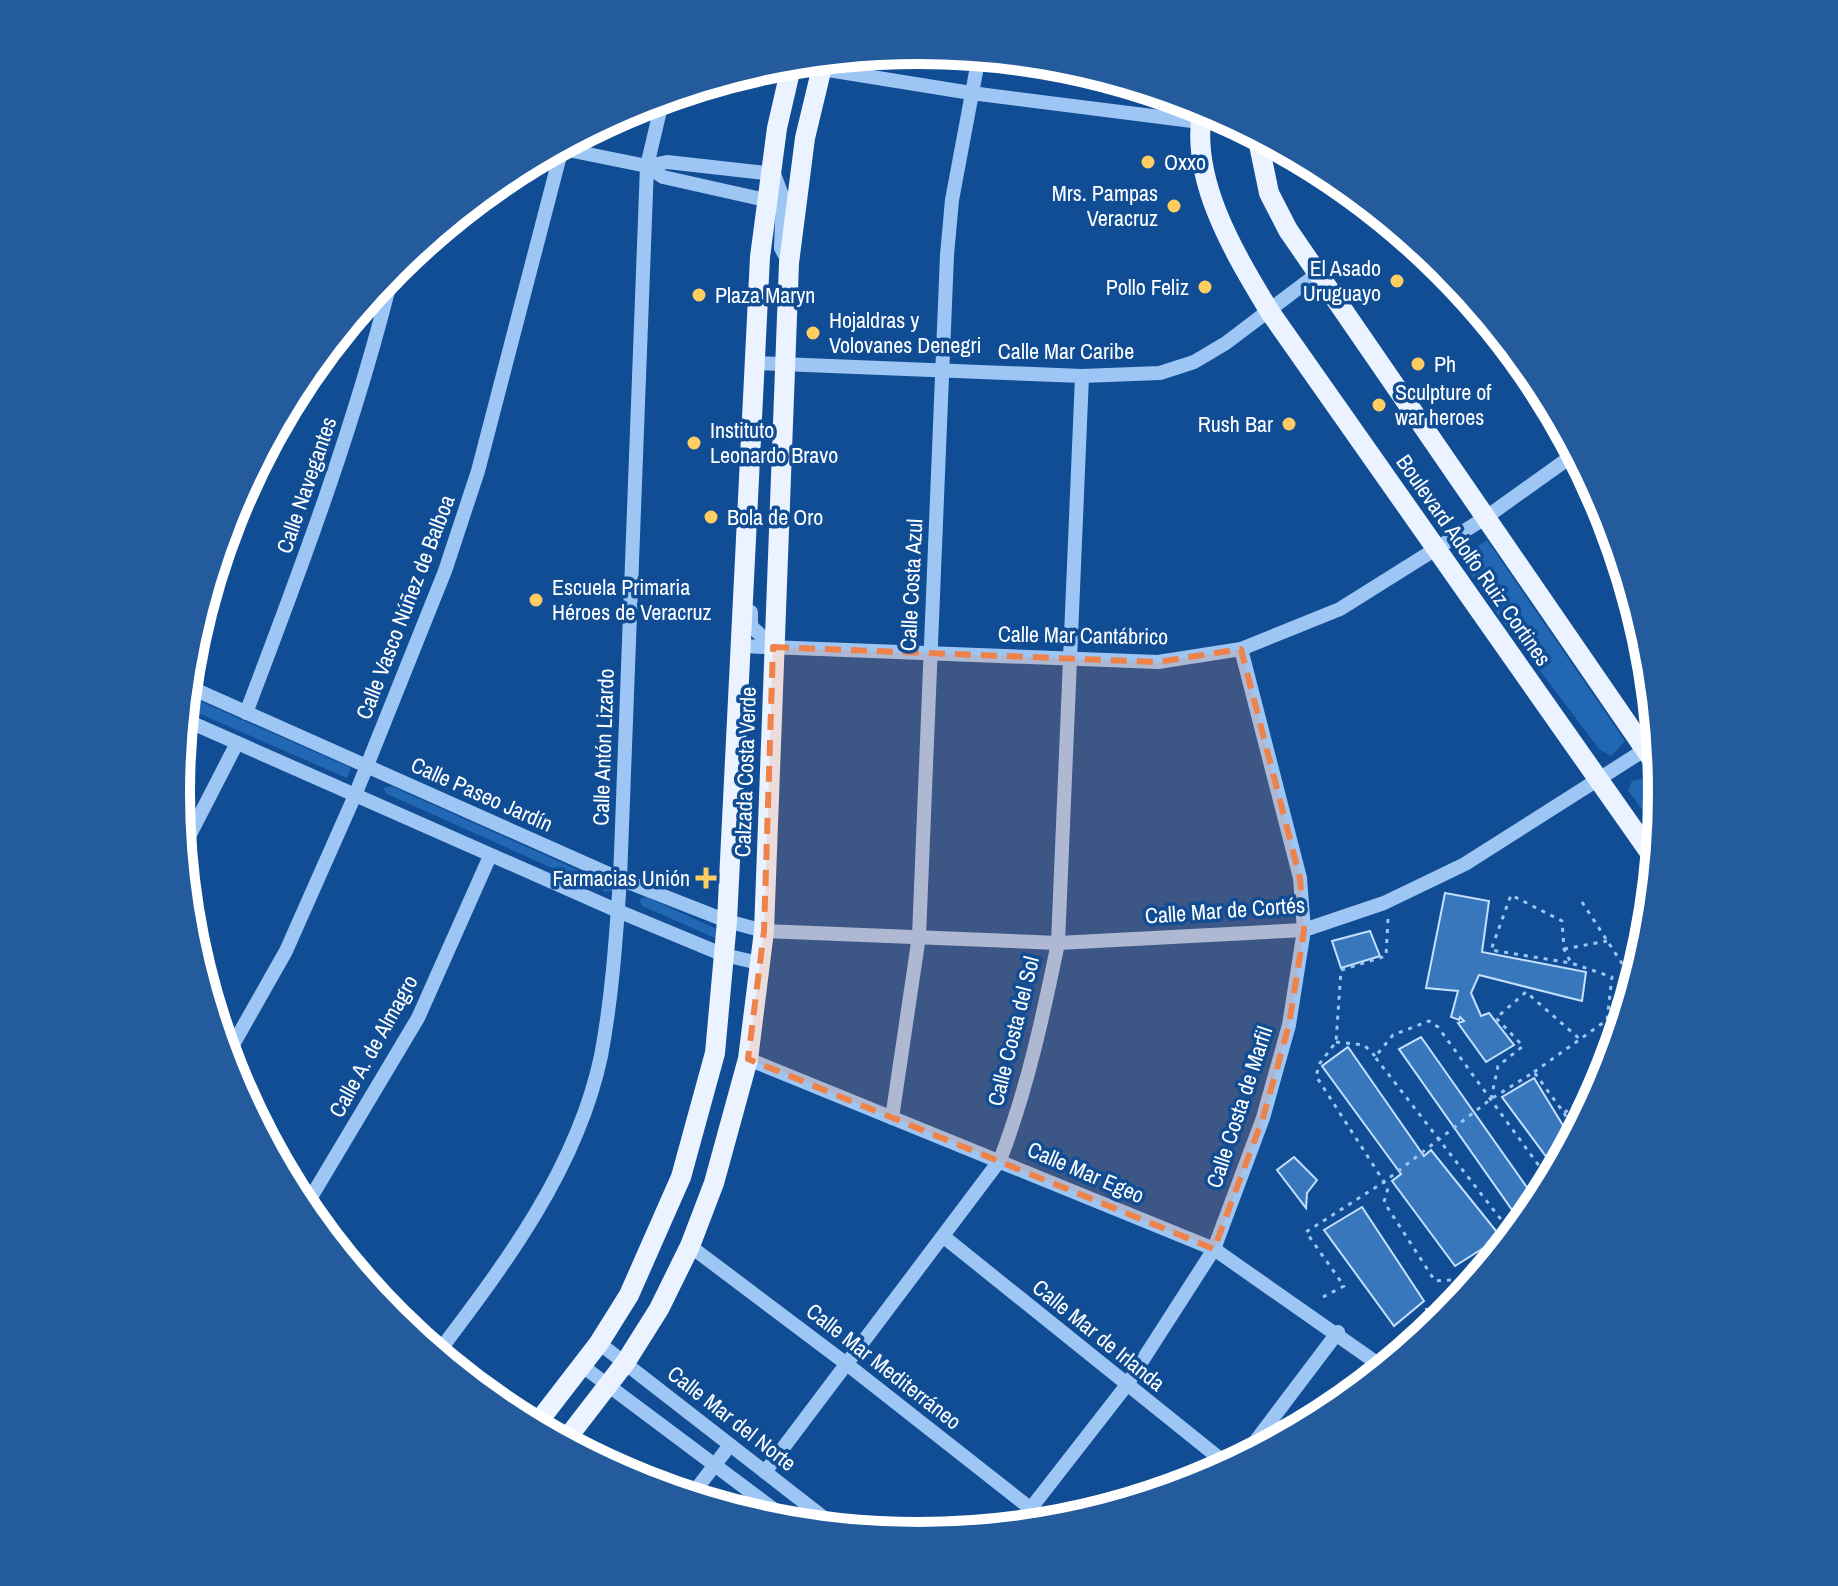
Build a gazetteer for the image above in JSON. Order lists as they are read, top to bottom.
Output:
{
  "streets": {
    "main road": ["Boulevard Adolfo Ruiz Cortines", "Calzada Costa Verde"],
    "street": [
      "Calle Mar Caribe",
      "Calle Navegantes",
      "Calle Costa Azul",
      "Calle Vasco Núñez de Balboa",
      "Calle Mar Cantábrico",
      "Calle Antón Lizardo",
      "Calle Paseo Jardín",
      "Calle Mar de Cortés",
      "Calle Costa del Sol",
      "Calle A. de Almagro",
      "Calle Costa de Marfil",
      "Calle Mar Egeo",
      "Calle Mar de Irlanda",
      "Calle Mar Mediterráneo",
      "Calle Mar del Norte"
    ]
  },
  "crossings": [
    ["Calle Mar Caribe", "Boulevard Adolfo Ruiz Cortines"],
    ["Calle Mar Caribe", "Calle Costa Azul"],
    ["Calle Mar Caribe", "Calzada Costa Verde"],
    ["Calle Mar Caribe", "Calle Costa del Sol"],
    ["Calle Navegantes", "Calle Paseo Jardín"],
    ["Boulevard Adolfo Ruiz Cortines", "Calle Mar Cantábrico"],
    ["Boulevard Adolfo Ruiz Cortines", "Calle Mar de Cortés"],
    ["Calle Costa Azul", "Calle Mar Cantábrico"],
    ["Calle Costa Azul", "Calle Mar de Cortés"],
    ["Calle Costa Azul", "Calle Mar Egeo"],
    ["Calle Vasco Núñez de Balboa", "Calle Paseo Jardín"],
    ["Calle Mar Cantábrico", "Calzada Costa Verde"],
    ["Calle Mar Cantábrico", "Calle Costa del Sol"],
    ["Calle Mar Cantábrico", "Calle Costa de Marfil"],
    ["Calle Antón Lizardo", "Calle Paseo Jardín"],
    ["Calzada Costa Verde", "Calle Paseo Jardín"],
    ["Calzada Costa Verde", "Calle Mar de Cortés"],
    ["Calzada Costa Verde", "Calle Mar Egeo"],
    ["Calzada Costa Verde", "Calle Mar Mediterráneo"],
    ["Calzada Costa Verde", "Calle Mar del Norte"],
    ["Calle Paseo Jardín", "Calle Mar de Cortés"],
    ["Calle Mar de Cortés", "Calle Costa del Sol"],
    ["Calle Mar de Cortés", "Calle Costa de Marfil"],
    ["Calle Costa del Sol", "Calle Mar Egeo"],
    ["Calle Costa del Sol", "Calle Mar de Irlanda"],
    ["Calle Costa del Sol", "Calle Mar Mediterráneo"],
    ["Calle Costa del Sol", "Calle Mar del Norte"],
    ["Calle Costa de Marfil", "Calle Mar Egeo"],
    ["Calle Costa de Marfil", "Calle Mar de Irlanda"],
    ["Calle Costa de Marfil", "Calle Mar Mediterráneo"]
  ],
  "places": {
    "other": [
      "Oxxo",
      "Mrs. Pampas Veracruz",
      "El Asado Uruguayo",
      "Pollo Feliz",
      "Plaza Maryn",
      "Hojaldras y Volovanes Denegri",
      "Ph",
      "Sculpture of war heroes",
      "Rush Bar",
      "Instituto Leonardo Bravo",
      "Bola de Oro",
      "Escuela Primaria Héroes de Veracruz"
    ],
    "health": ["Farmacias Unión"]
  }
}
